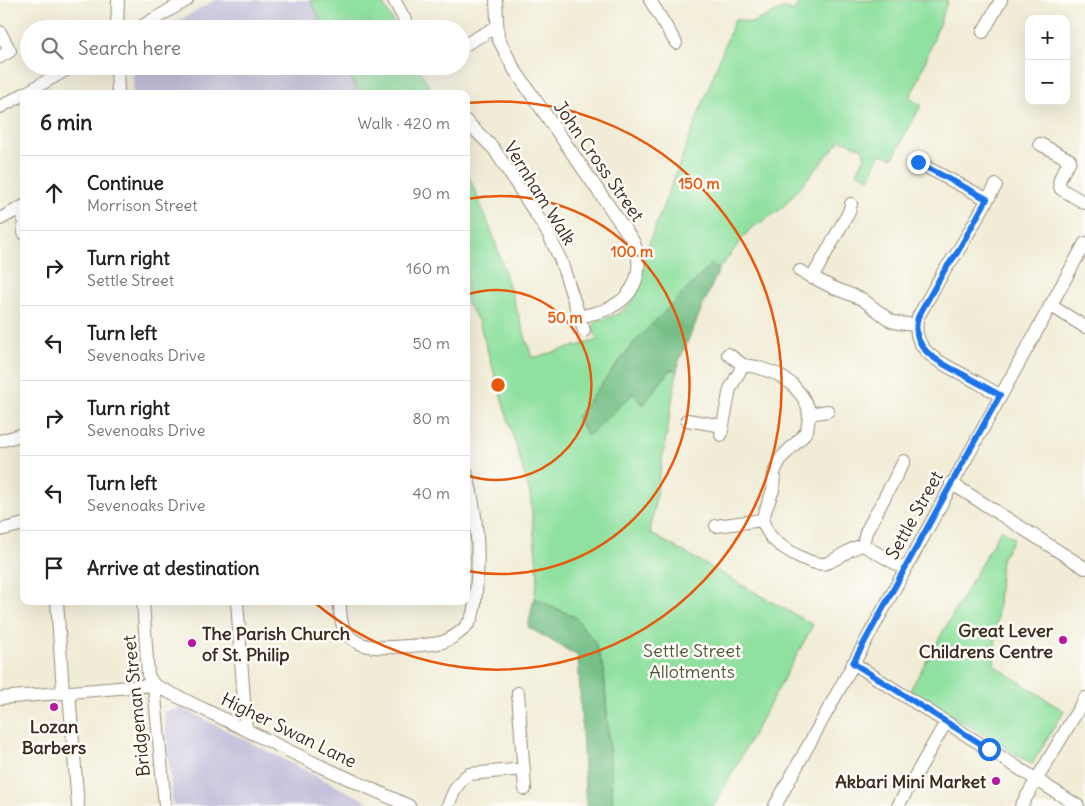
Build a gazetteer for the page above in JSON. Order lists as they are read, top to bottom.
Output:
{
  "streets": {
    "street": [
      "John Cross Street",
      "Vernham Walk",
      "Settle Street",
      "Bridgeman Street",
      "Higher Swan Lane"
    ]
  },
  "crossings": [
    ["John Cross Street", "Vernham Walk"],
    ["Bridgeman Street", "Higher Swan Lane"]
  ],
  "parks": ["Settle Street Allotments"],
  "places": [
    "Great Lever Childrens Centre",
    "The Parish Church of St. Philip",
    "Lozan Barbers",
    "Akbari Mini Market"
  ],
  "page": {
    "map_buttons": ["+", "−"],
    "search": "Search here",
    "heading": ["6 min", "Walk · 420 m"],
    "list": [
      ["Continue", "Morrison Street", "90 m"],
      ["Turn right", "Settle Street", "160 m"],
      ["Turn left", "Sevenoaks Drive", "50 m"],
      ["Turn right", "Sevenoaks Drive", "80 m"],
      ["Turn left", "Sevenoaks Drive", "40 m"],
      "Arrive at destination"
    ]
  },
  "rings": ["150 m", "100 m", "50 m"]
}
